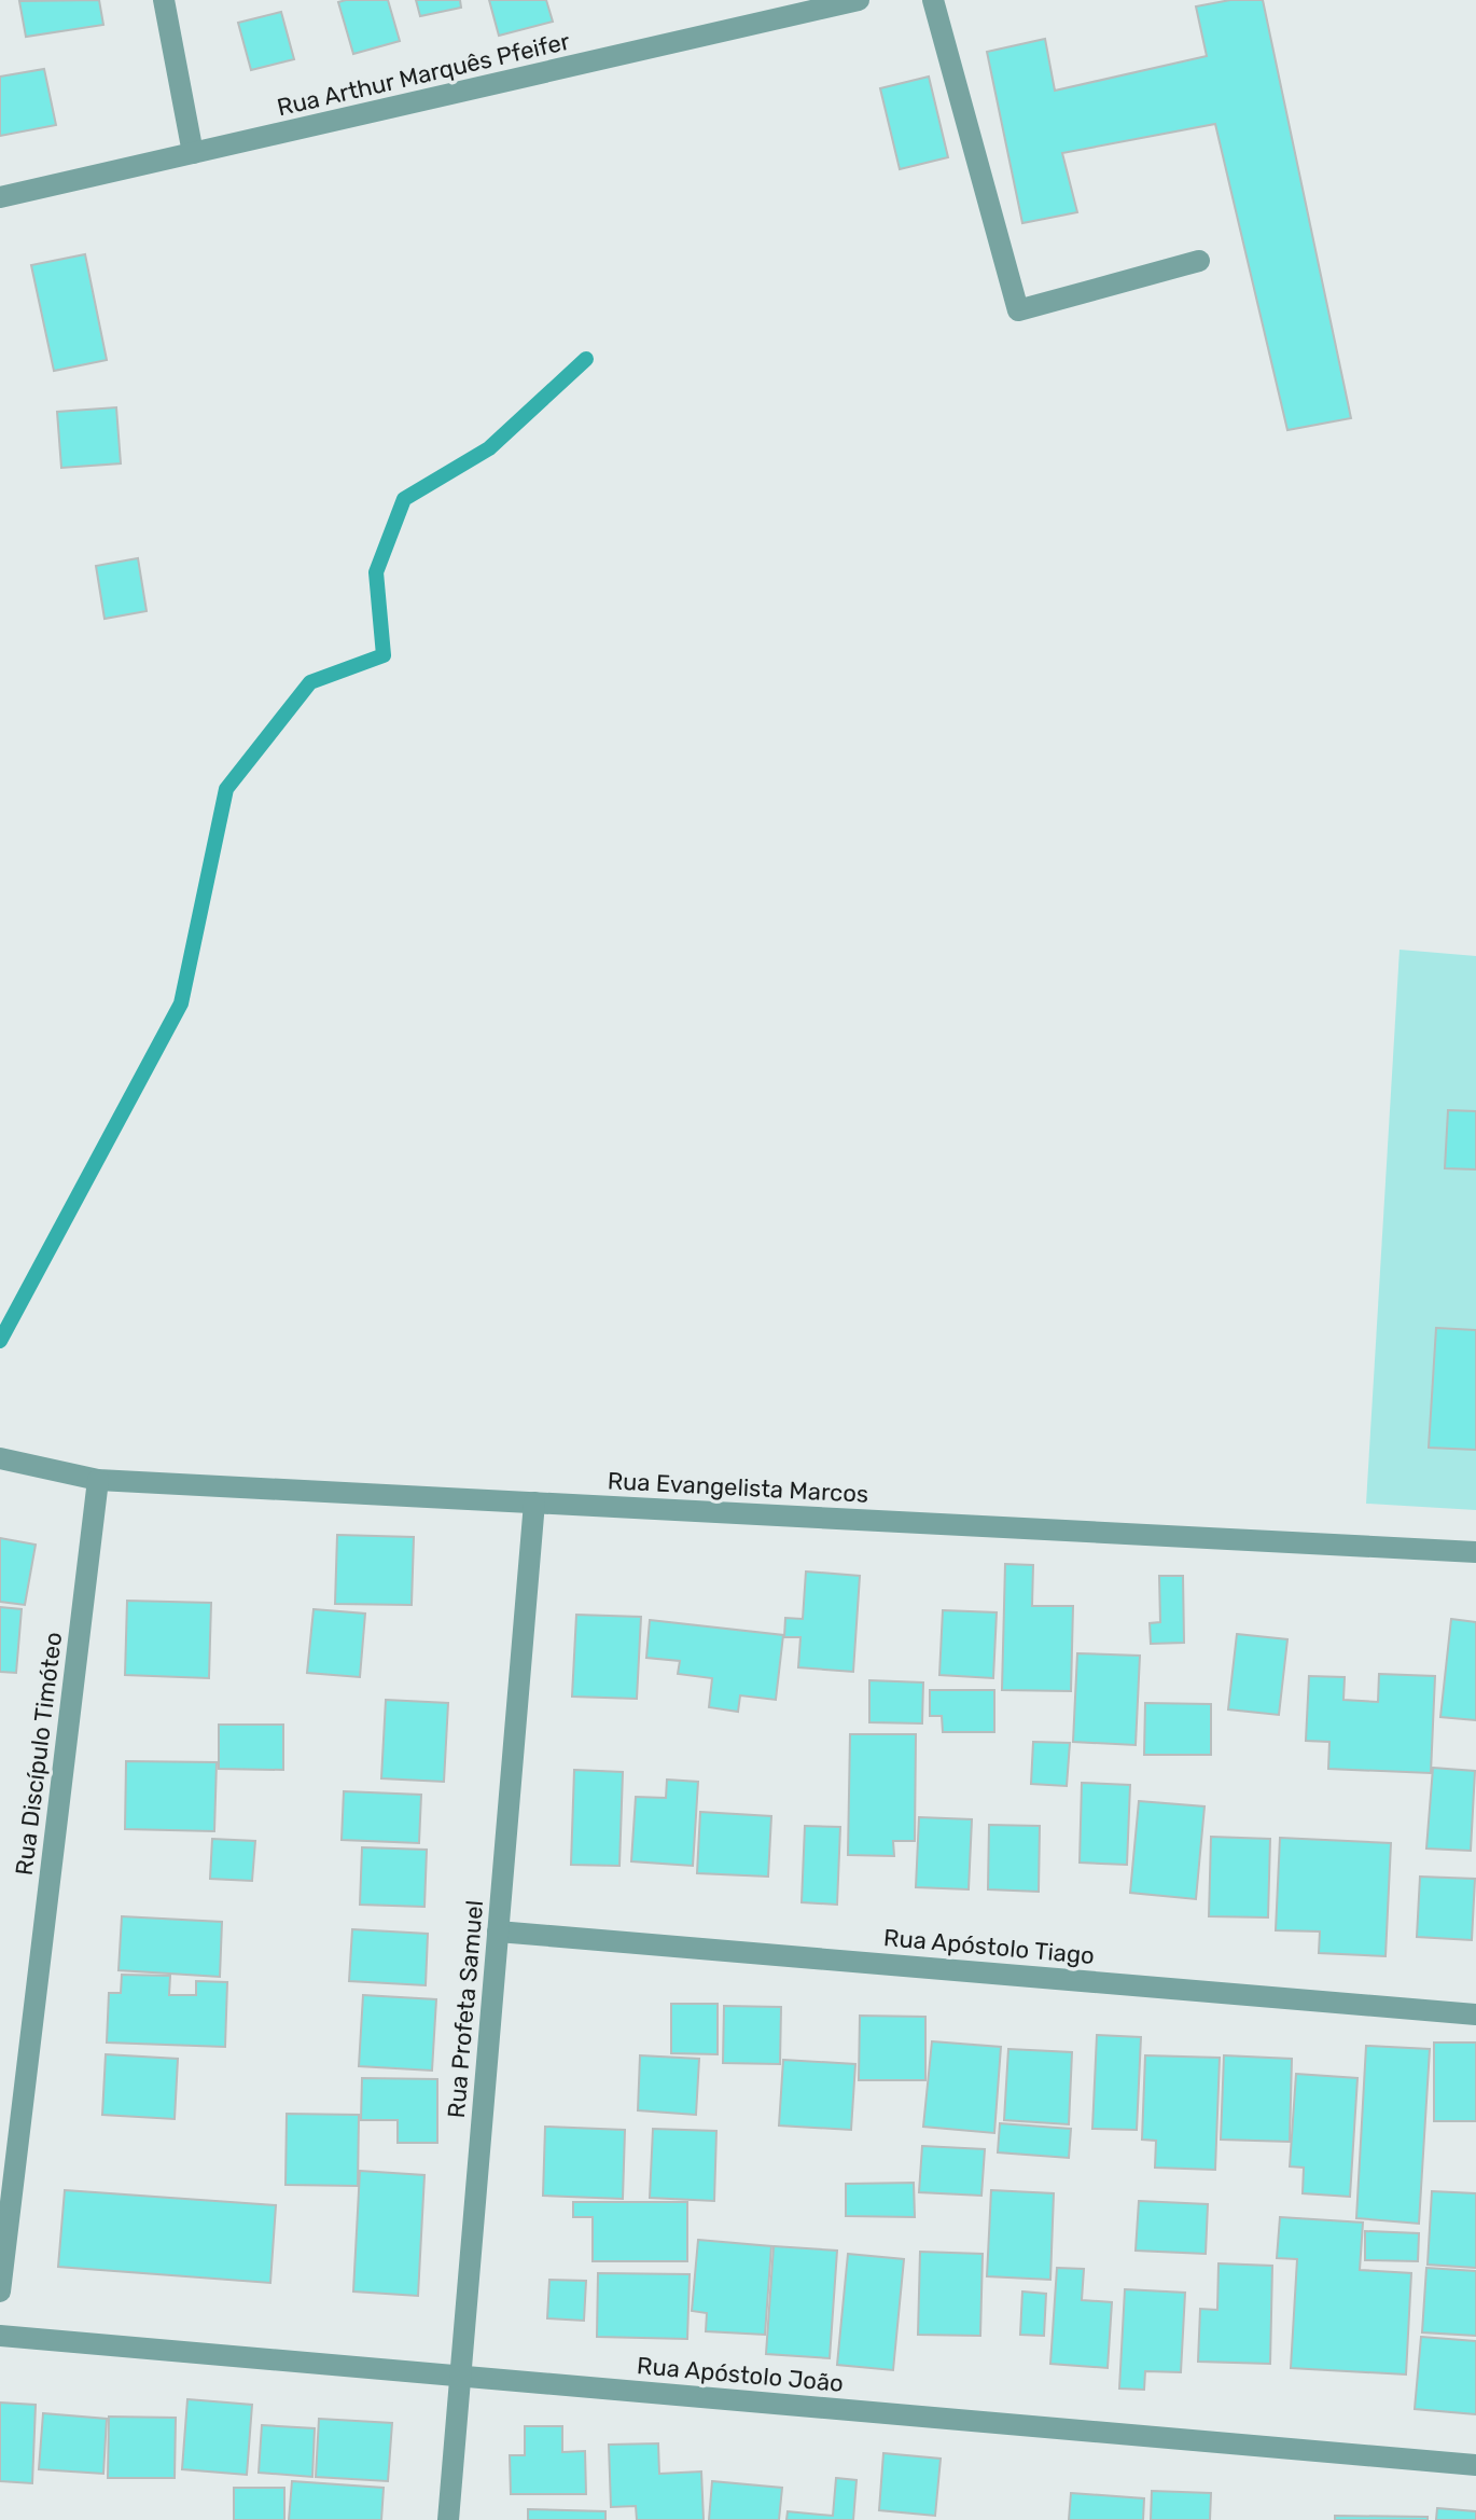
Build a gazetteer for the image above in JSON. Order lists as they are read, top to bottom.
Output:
{
  "streets": {
    "street": [
      "Rua Arthur Marquês Pfeifer",
      "Rua Evangelista Marcos",
      "Rua Discípulo Timóteo",
      "Rua Apóstolo Tiago",
      "Rua Profeta Samuel",
      "Rua Apóstolo João"
    ]
  },
  "crossings": [
    ["Rua Evangelista Marcos", "Rua Discípulo Timóteo"],
    ["Rua Evangelista Marcos", "Rua Profeta Samuel"],
    ["Rua Apóstolo Tiago", "Rua Profeta Samuel"],
    ["Rua Profeta Samuel", "Rua Apóstolo João"]
  ]
}
